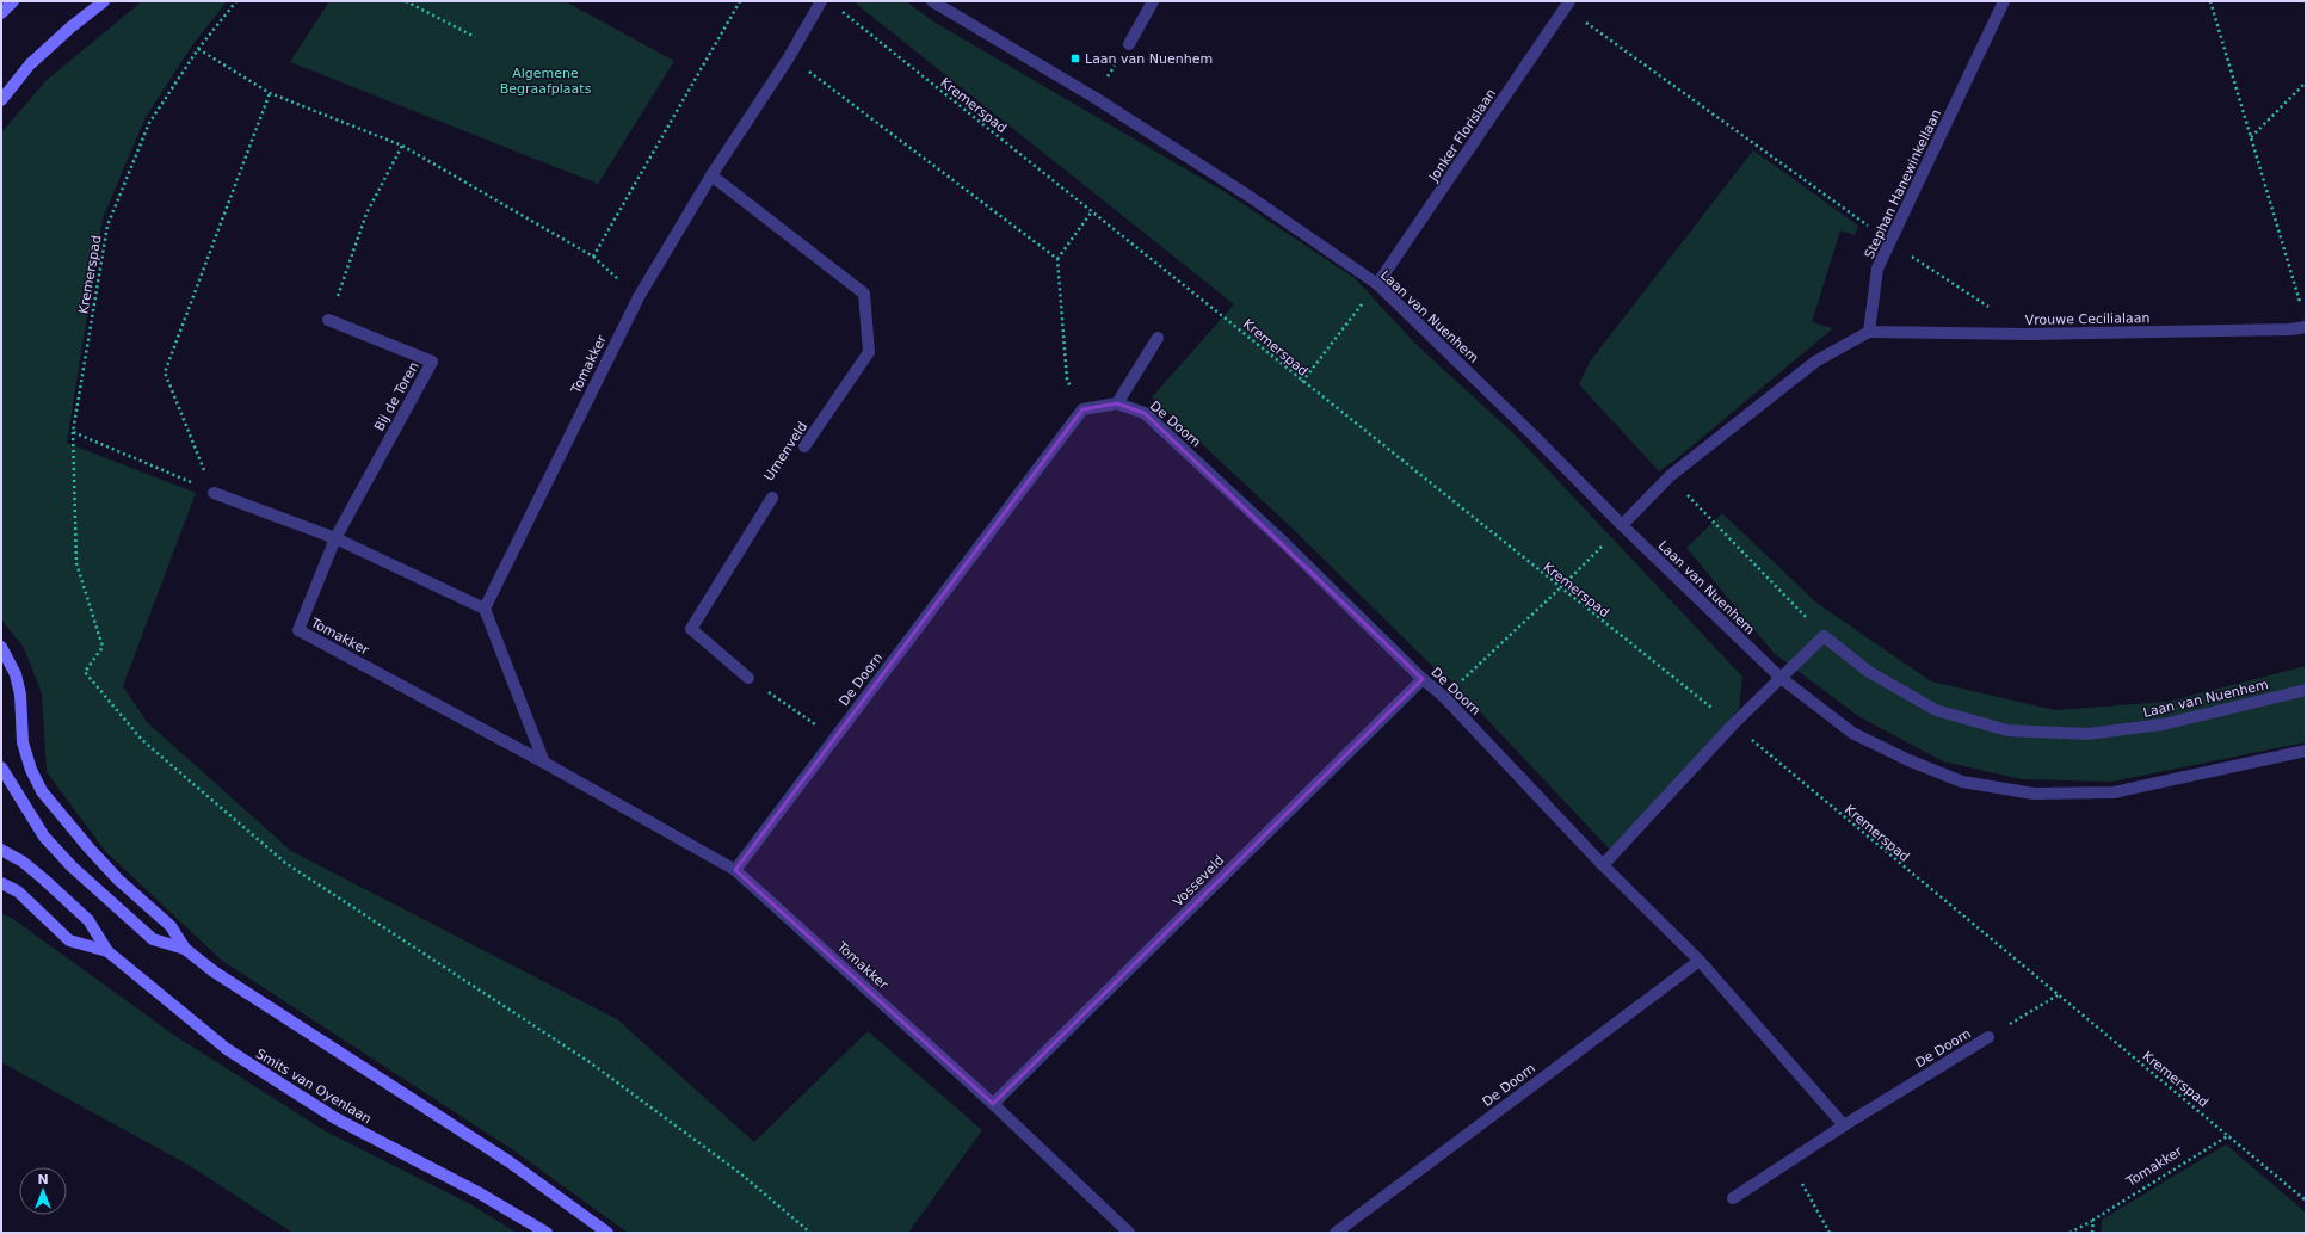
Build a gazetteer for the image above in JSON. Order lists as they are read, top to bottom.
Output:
{
  "streets": {
    "main road": ["Smits van Oyenlaan"],
    "street": [
      "Jonker Florislaan",
      "Stephan Hanewinkellaan",
      "Laan van Nuenhem",
      "Vrouwe Cecilialaan",
      "Tomakker",
      "Bij de Toren",
      "De Doorn",
      "Urnenveld",
      "Vosseveld"
    ],
    "path": ["Kremerspad"]
  },
  "crossings": [
    ["Kremerspad", "Tomakker"],
    ["Kremerspad", "De Doorn"],
    ["Jonker Florislaan", "Laan van Nuenhem"],
    ["Stephan Hanewinkellaan", "Vrouwe Cecilialaan"],
    ["Tomakker", "Bij de Toren"],
    ["Tomakker", "De Doorn"],
    ["Tomakker", "Urnenveld"],
    ["Tomakker", "Vosseveld"],
    ["De Doorn", "Vosseveld"]
  ],
  "parks": ["Algemene Begraafplaats"],
  "places": {
    "transit": ["Laan van Nuenhem"]
  },
  "north": "top"
}
